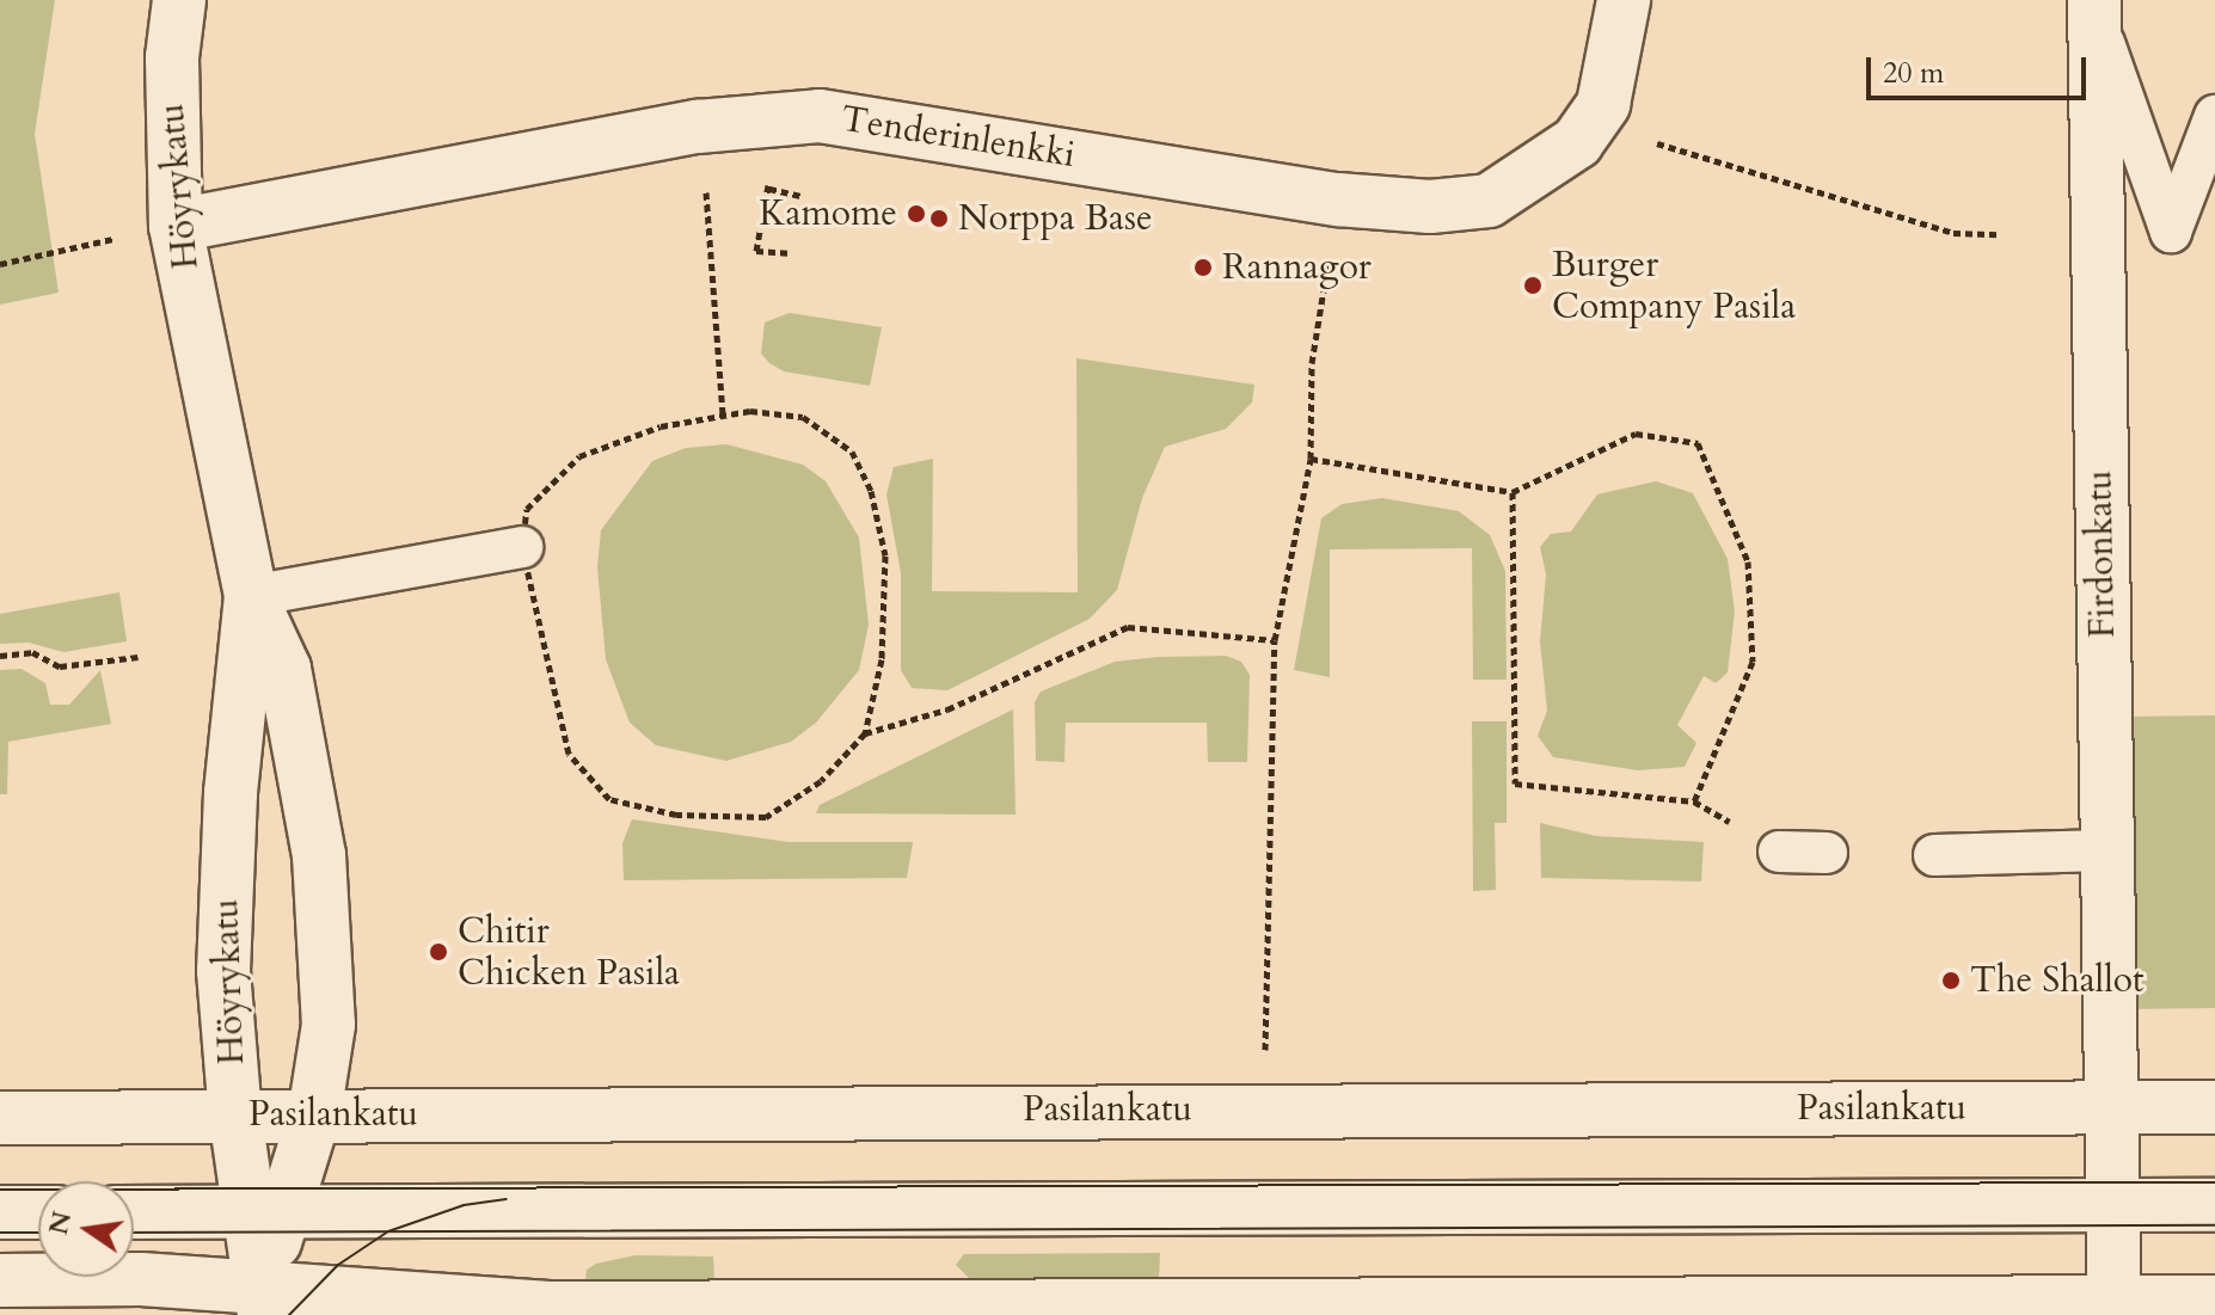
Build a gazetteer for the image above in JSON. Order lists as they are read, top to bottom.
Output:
{
  "streets": {
    "street": [
      "Tenderinlenkki",
      "Höyrykatu",
      "Firdonkatu",
      "Pasilankatu"
    ]
  },
  "crossings": [
    ["Tenderinlenkki", "Höyrykatu"],
    ["Höyrykatu", "Pasilankatu"],
    ["Firdonkatu", "Pasilankatu"]
  ],
  "places": [
    "Kamome",
    "Norppa Base",
    "Rannagor",
    "Burger Company Pasila",
    "Chitir Chicken Pasila",
    "The Shallot"
  ],
  "scale_bar": "20 m",
  "north": "left"
}
